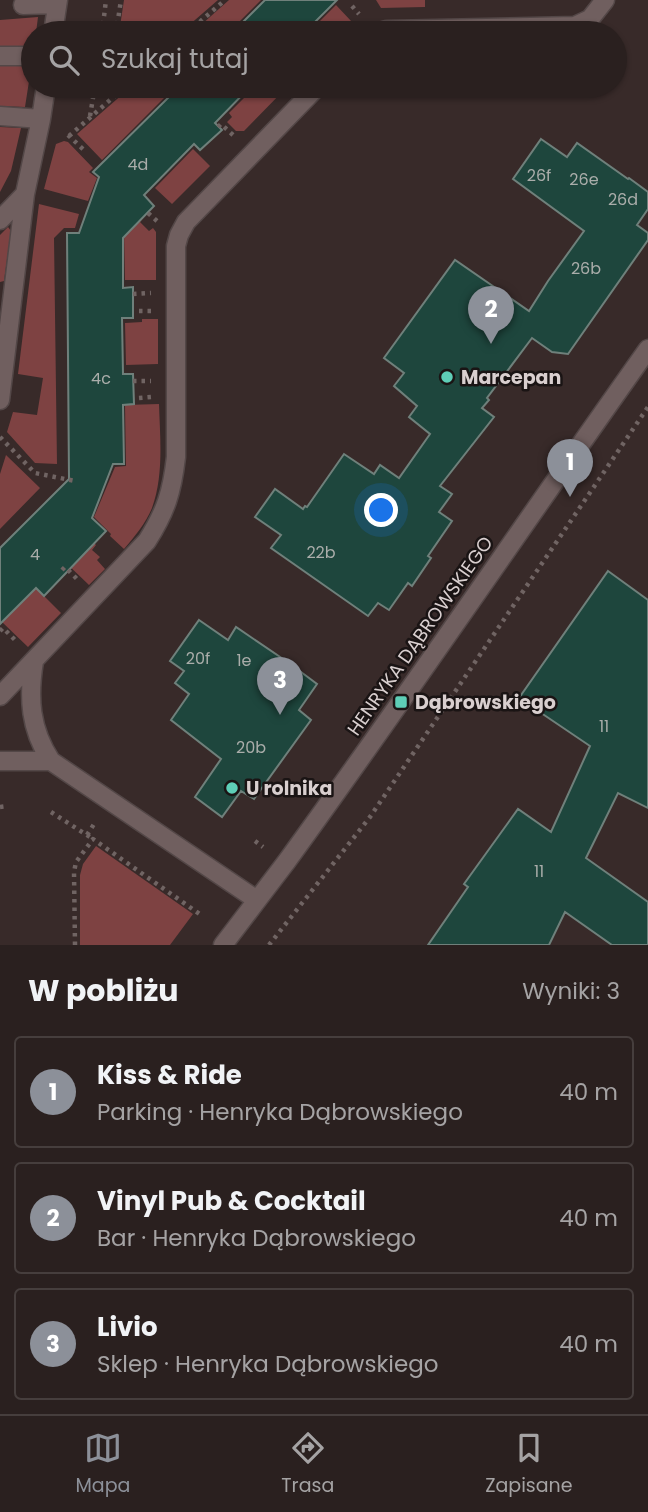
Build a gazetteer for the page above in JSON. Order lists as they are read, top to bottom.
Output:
{
  "streets": {
    "street": ["HENRYKA DĄBROWSKIEGO"]
  },
  "places": {
    "other": ["Marcepan", "U rolnika"],
    "transit": ["Dąbrowskiego"]
  },
  "house_numbers": [
    "4d",
    "26f",
    "26e",
    "26d",
    "26b",
    "4c",
    "22b",
    "4",
    "20f",
    "1e",
    "11",
    "20b",
    "11"
  ],
  "page": {
    "search": "Szukaj tutaj",
    "pins": ["2", "1", "3"],
    "heading": ["W pobliżu", "Wyniki: 3"],
    "list": [
      {
        "mark": "1",
        "name": "Kiss & Ride",
        "note": "Parking · Henryka Dąbrowskiego",
        "value": "40 m"
      },
      {
        "mark": "2",
        "name": "Vinyl Pub & Cocktail",
        "note": "Bar · Henryka Dąbrowskiego",
        "value": "40 m"
      },
      {
        "mark": "3",
        "name": "Livio",
        "note": "Sklep · Henryka Dąbrowskiego",
        "value": "40 m"
      }
    ],
    "nav": ["Mapa", "Trasa", "Zapisane"]
  }
}
